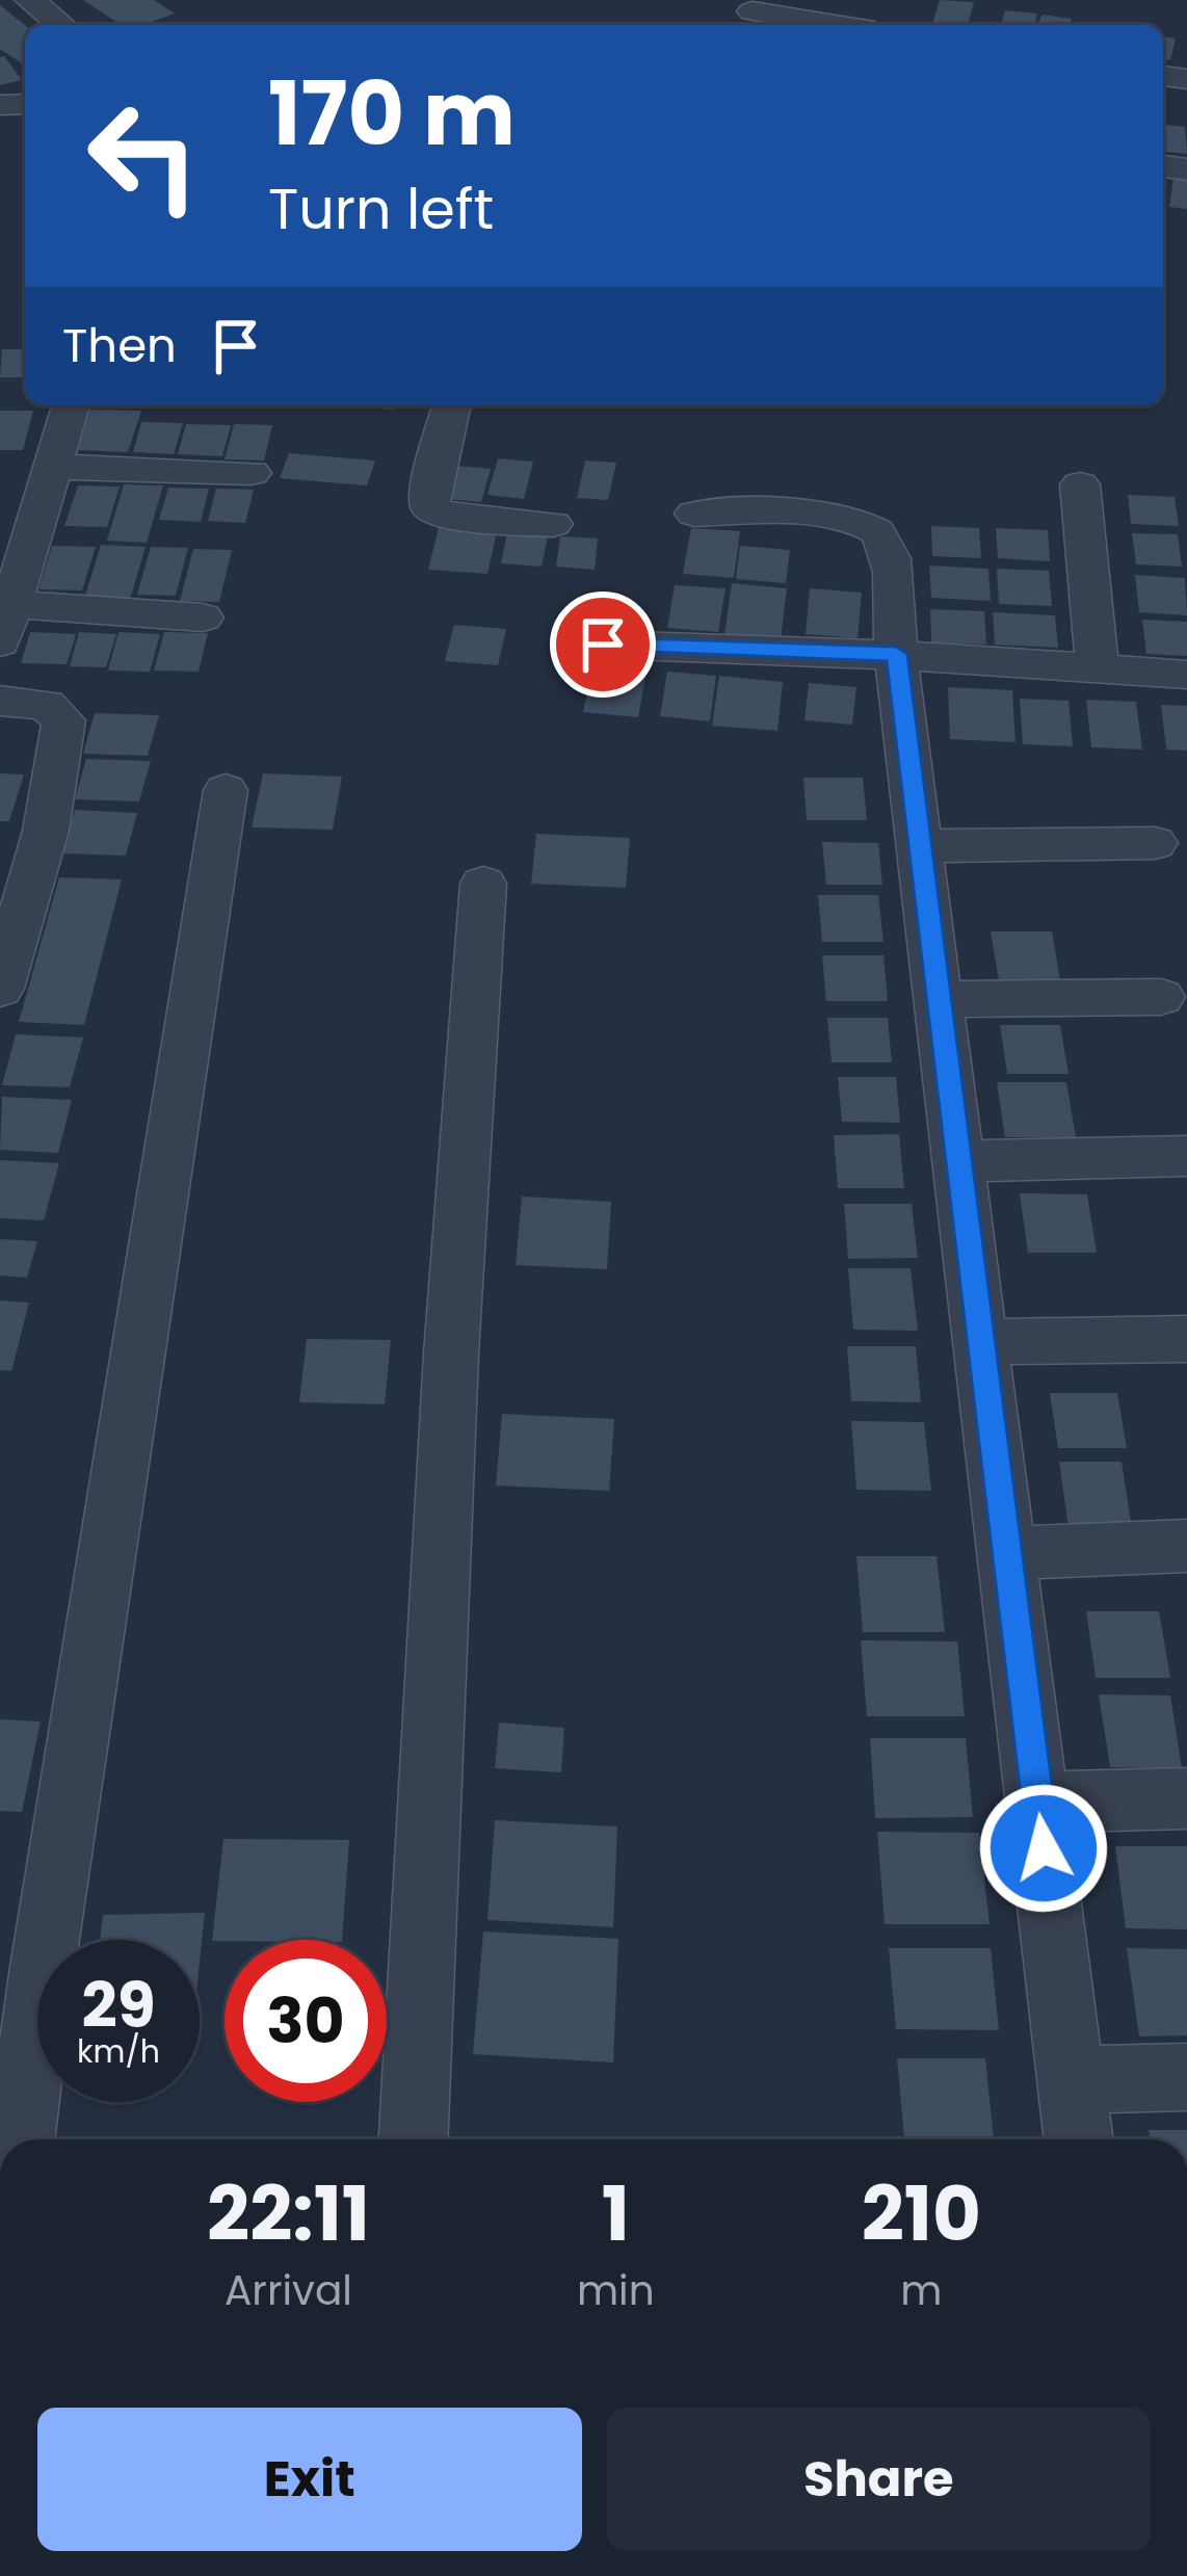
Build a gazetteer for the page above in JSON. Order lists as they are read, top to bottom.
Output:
{
  "page": {
    "turn": ["170 m", "Turn left"],
    "then": "Then",
    "speed": "29 km/h",
    "limit": "30",
    "eta": [
      "22:11",
      "Arrival",
      "1",
      "min",
      "210",
      "m"
    ],
    "buttons": ["Exit", "Share"]
  }
}
